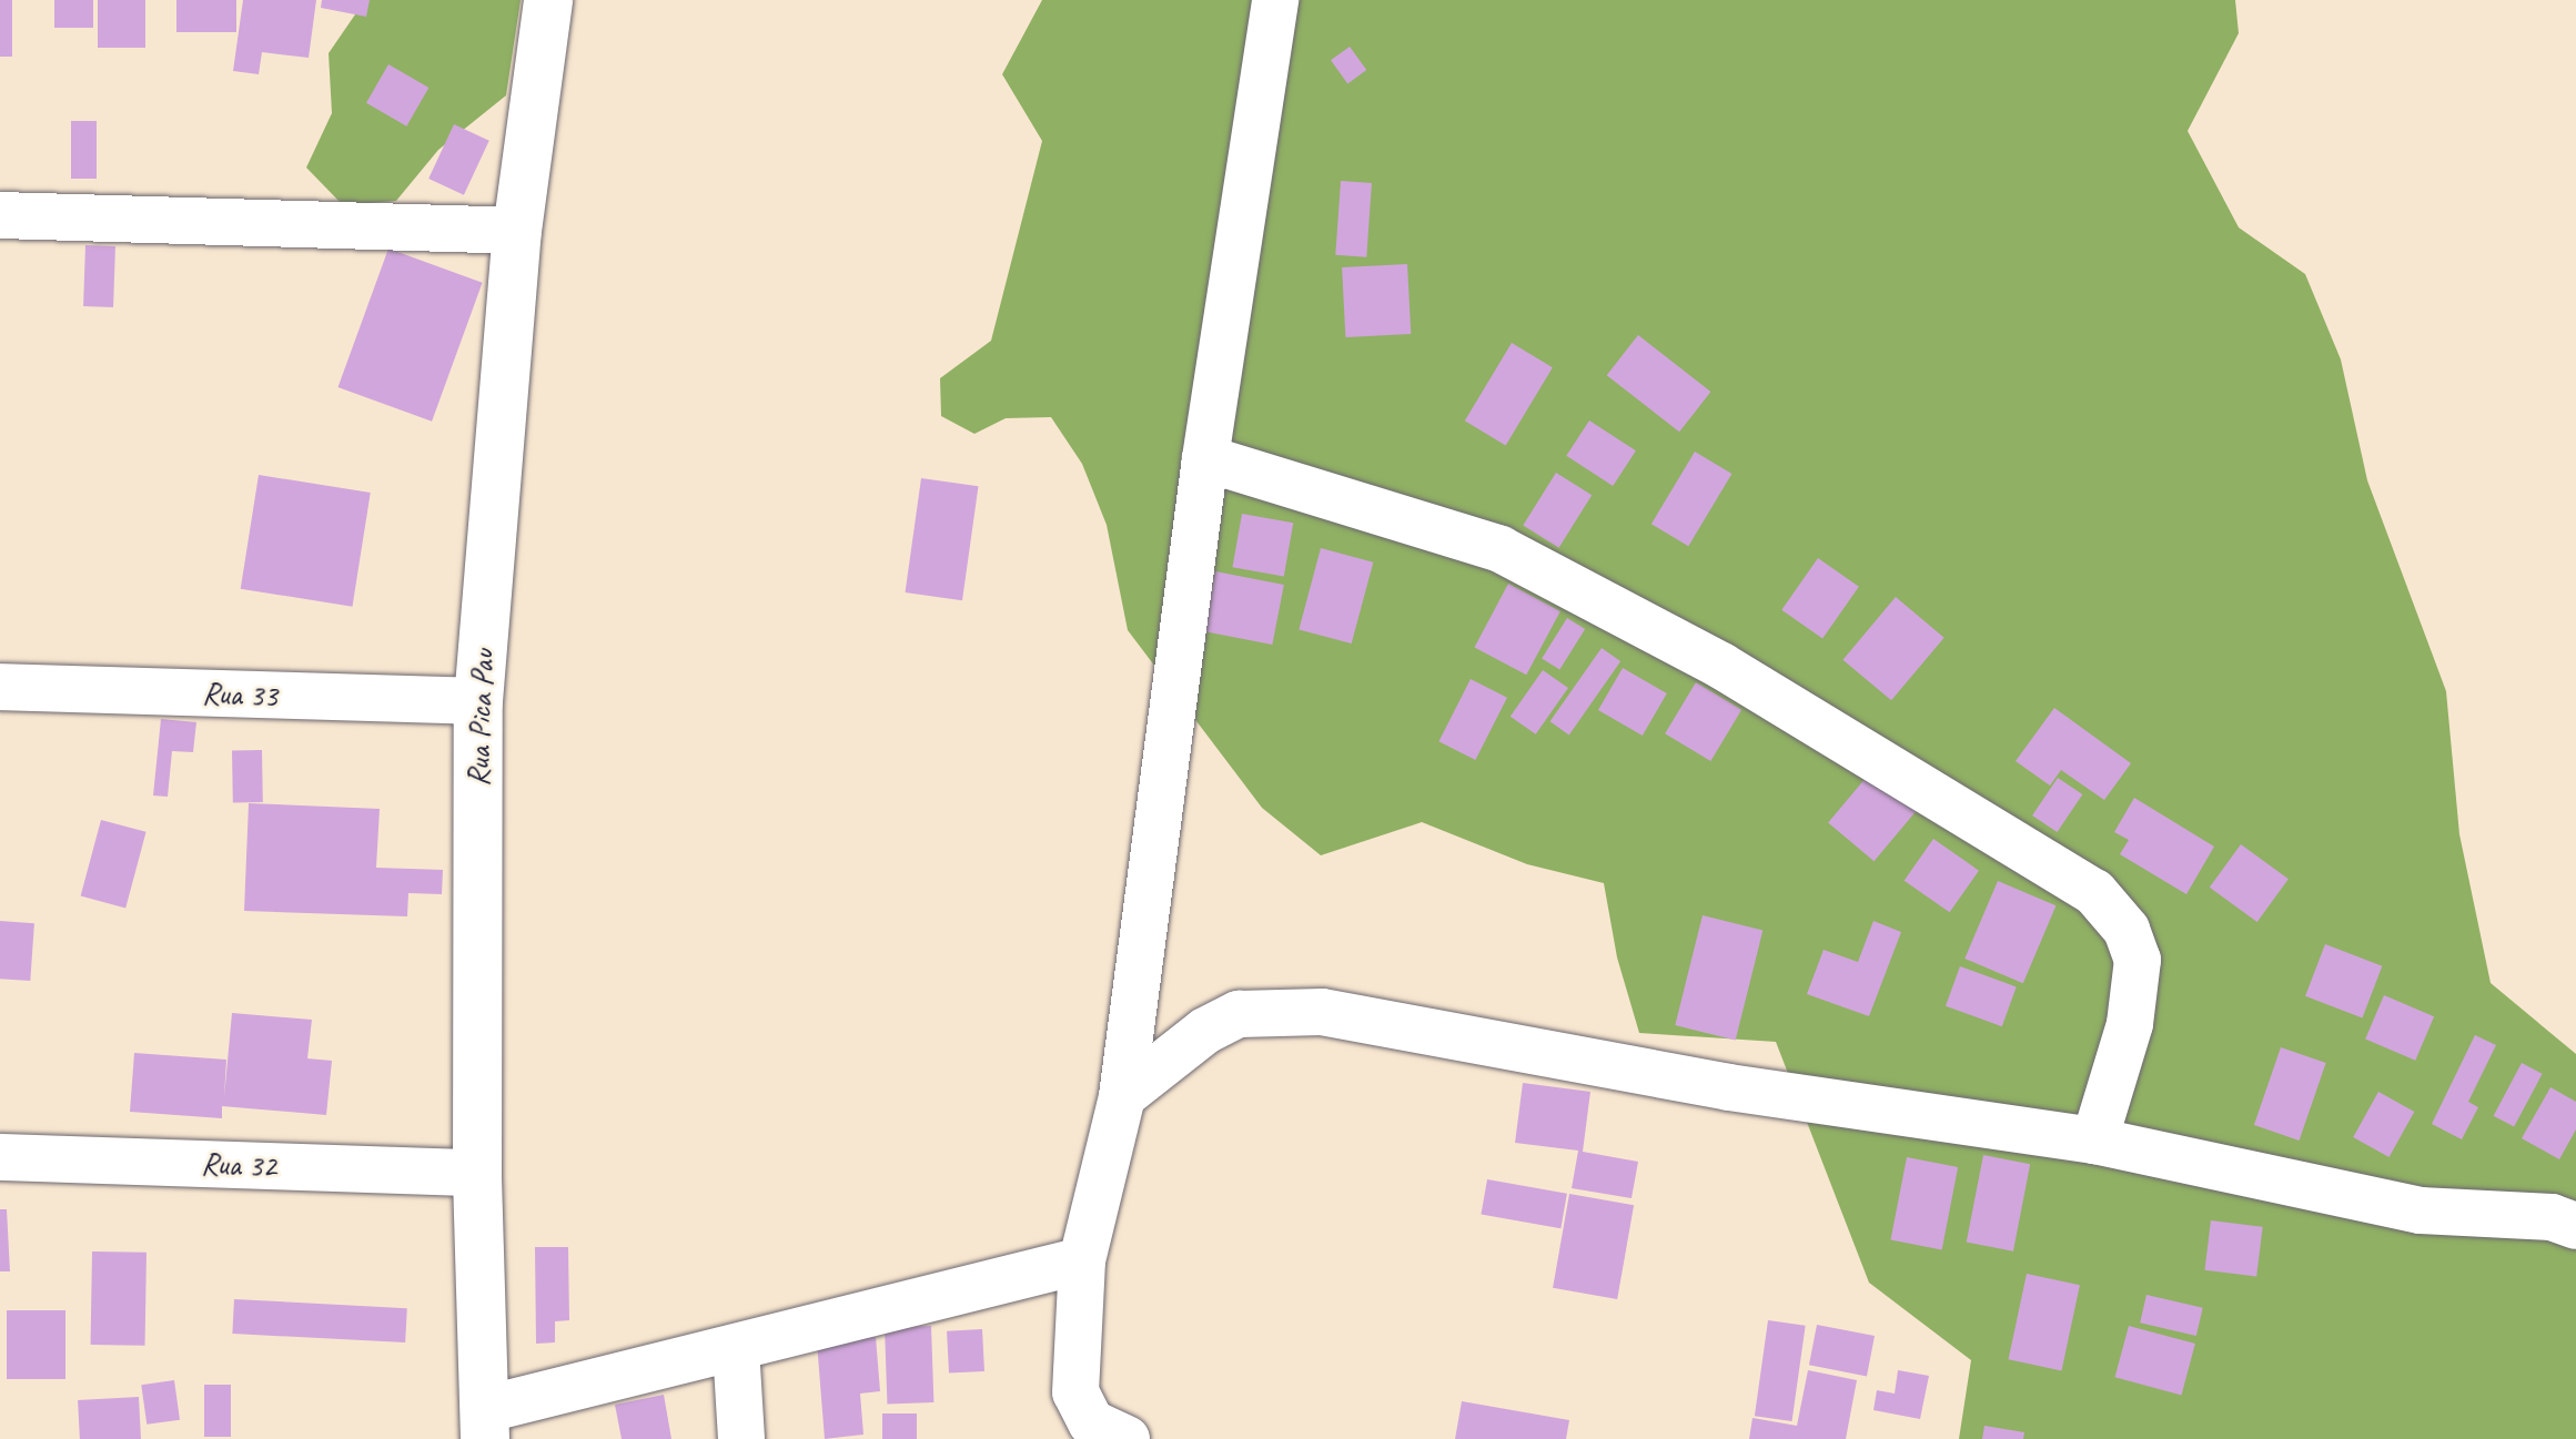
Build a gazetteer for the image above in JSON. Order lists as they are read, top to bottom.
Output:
{
  "streets": {
    "street": ["Rua 33", "Rua Pica Pau", "Rua 32"]
  },
  "crossings": [
    ["Rua 33", "Rua Pica Pau"],
    ["Rua Pica Pau", "Rua 32"]
  ]
}
